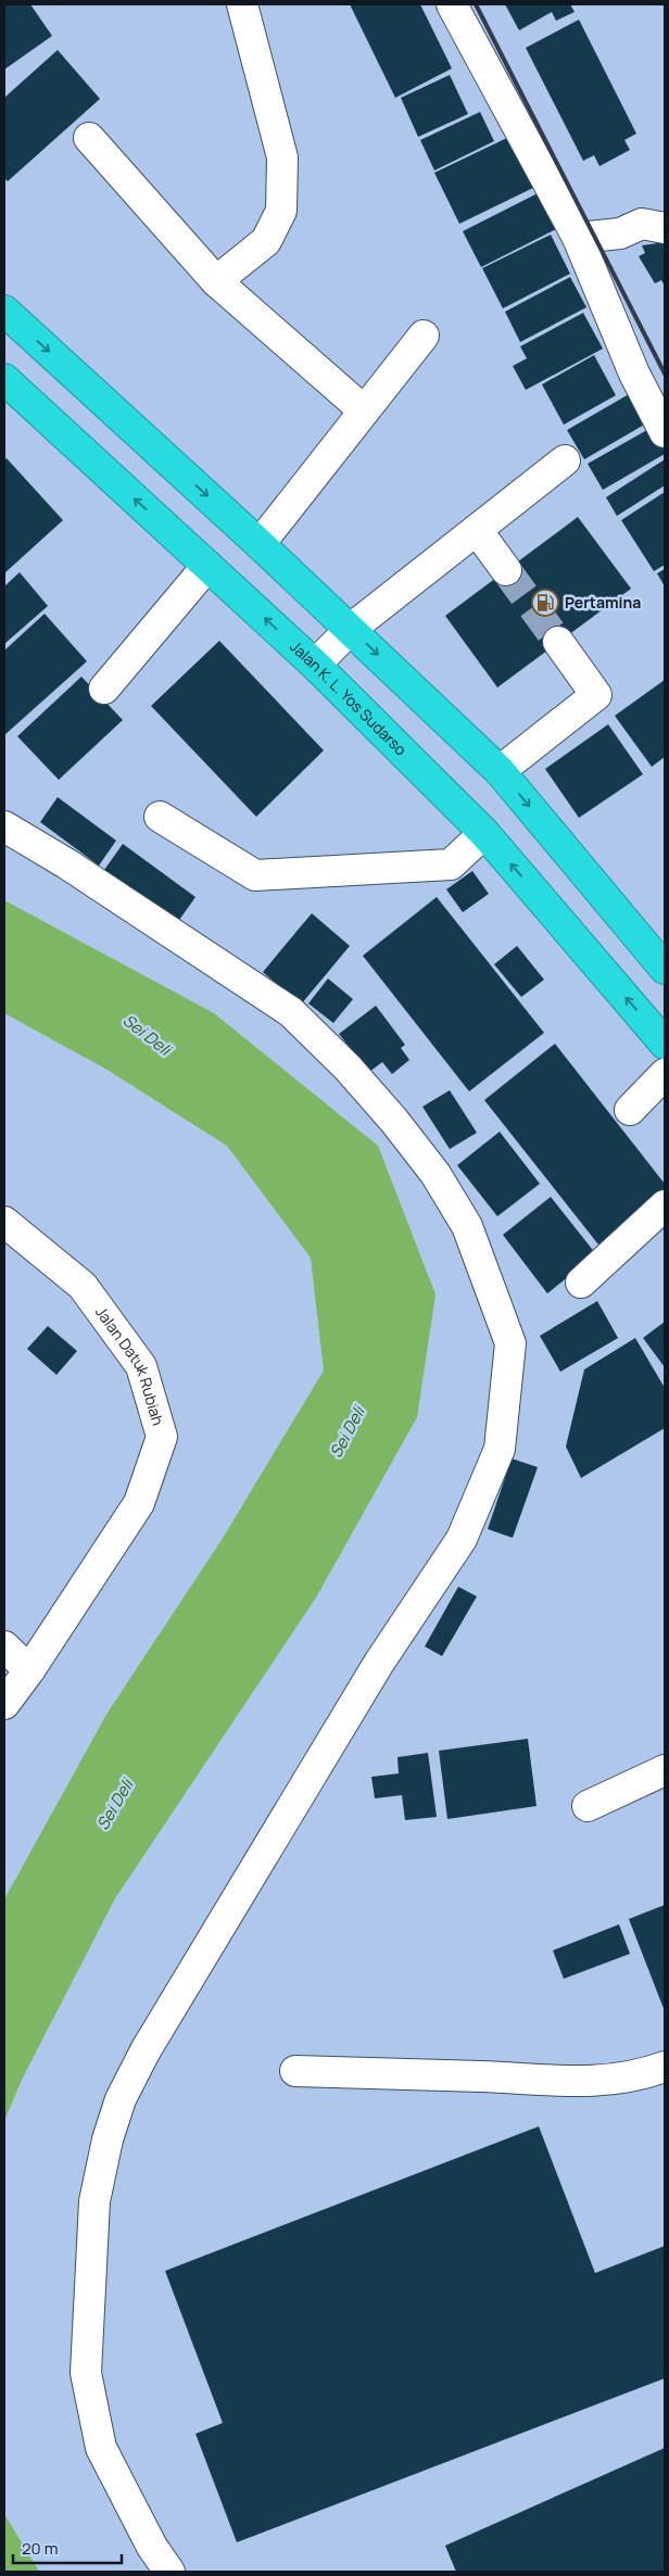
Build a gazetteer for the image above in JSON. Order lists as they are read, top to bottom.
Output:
{
  "streets": {
    "highway": ["Jalan K. L. Yos Sudarso"],
    "street": ["Jalan Datuk Rubiah"]
  },
  "water": ["Sei Deli"],
  "places": {
    "fuel station": ["Pertamina"]
  },
  "scale_bar": "20 m"
}
